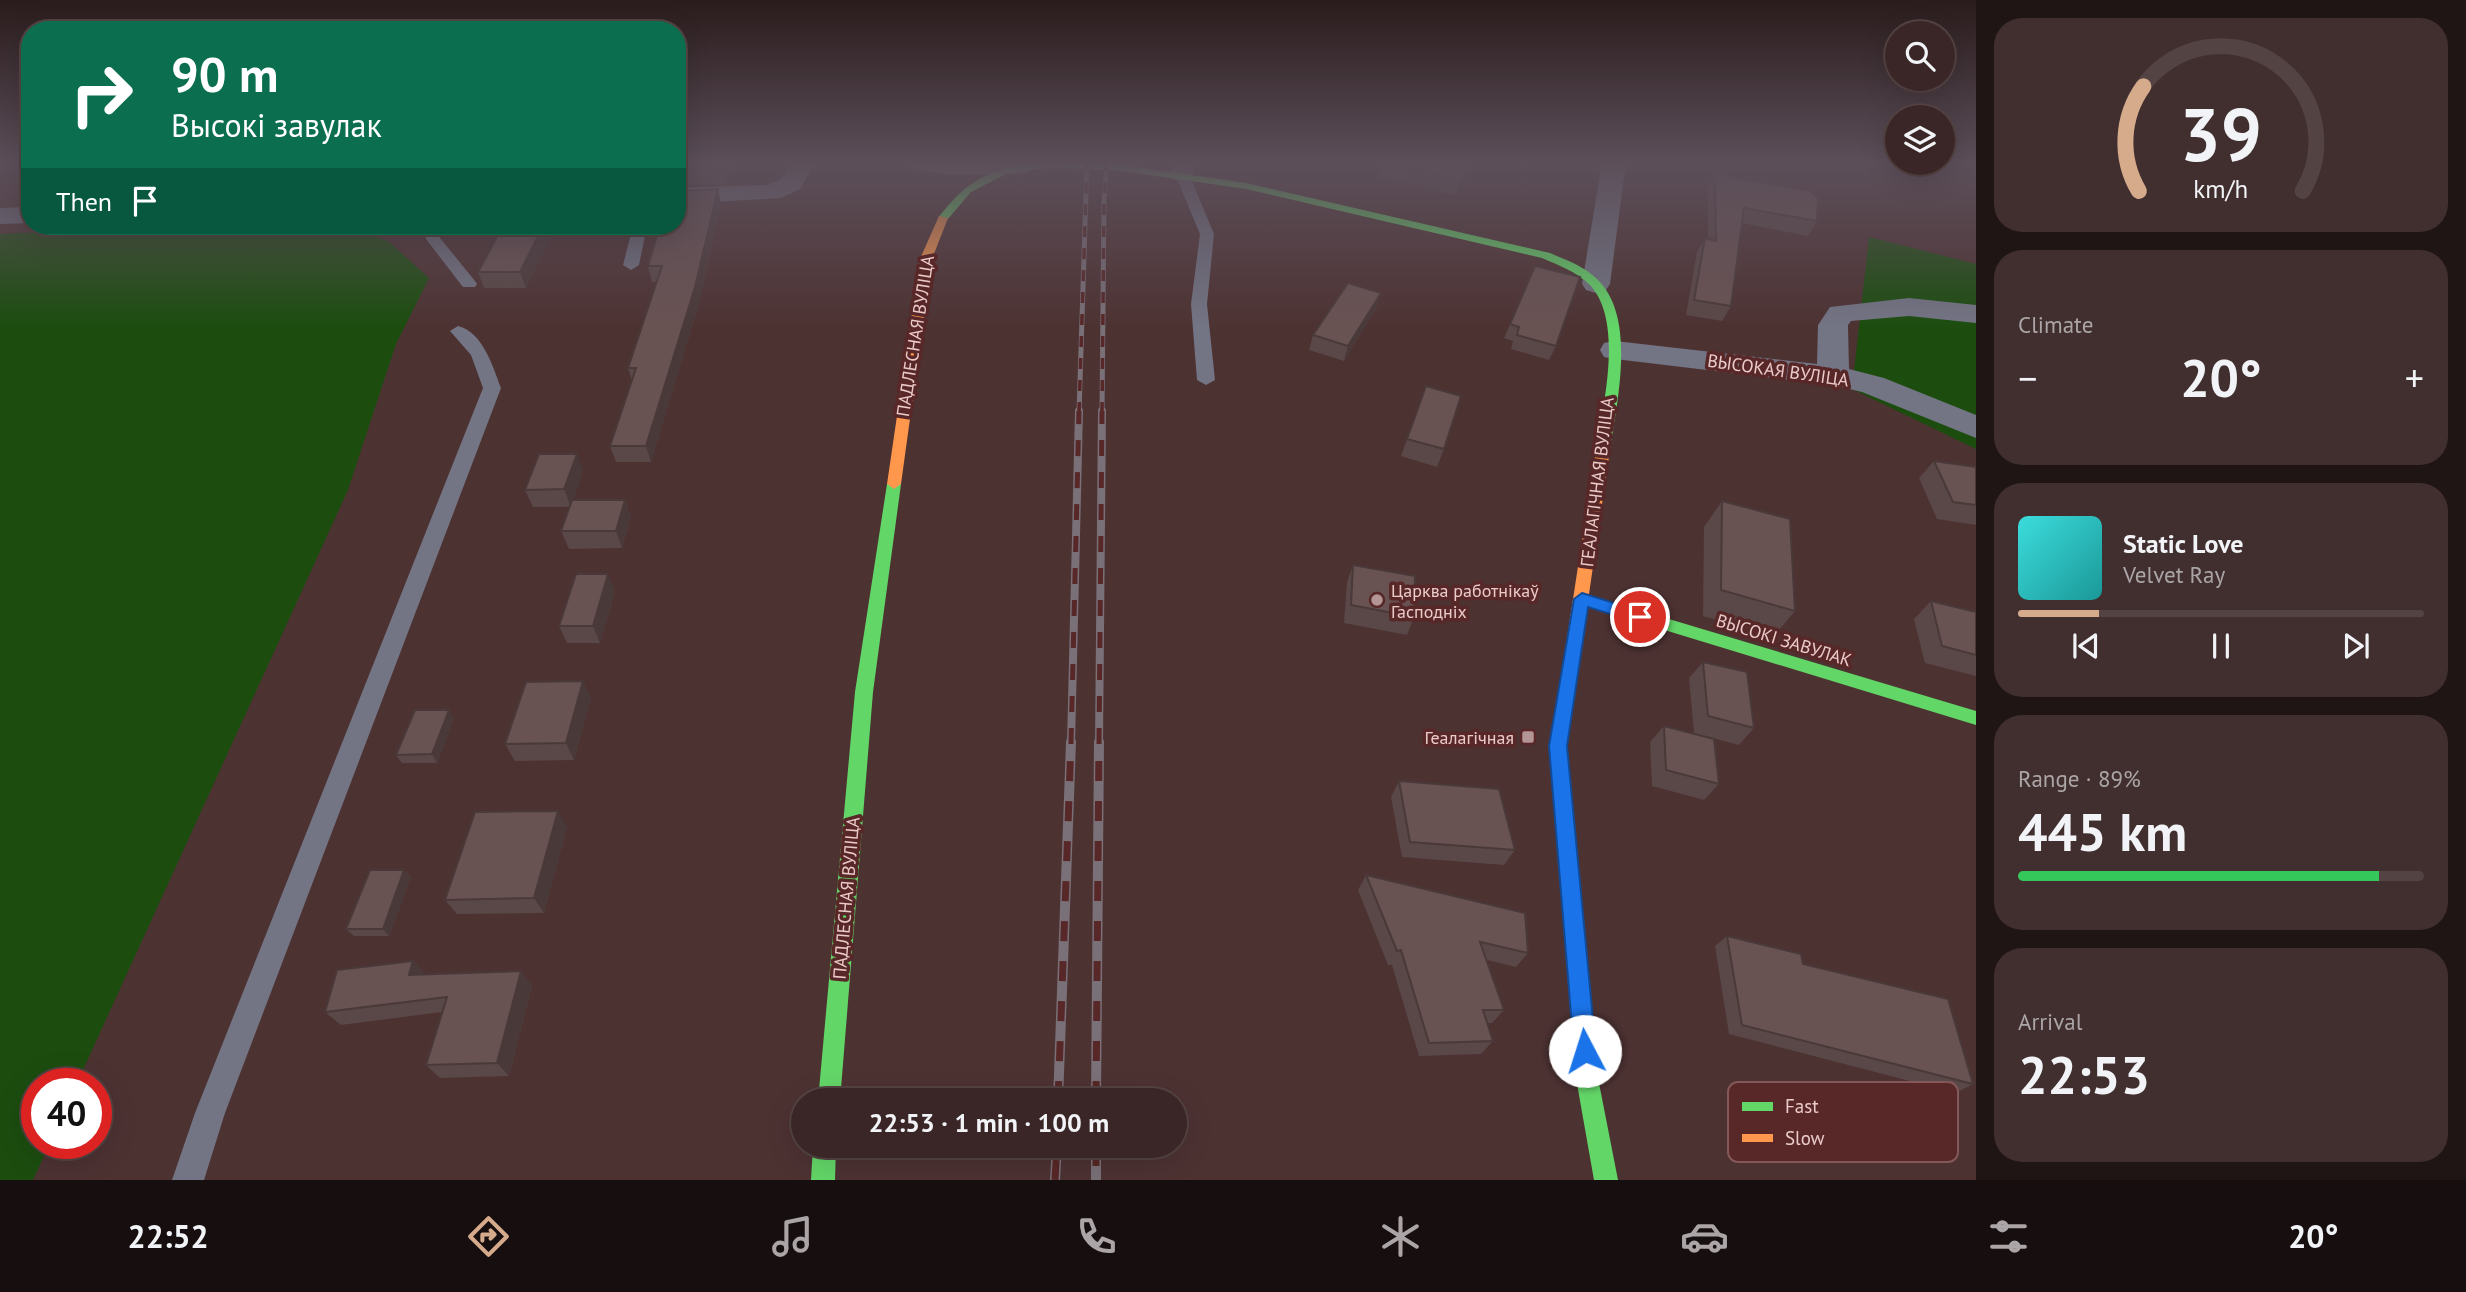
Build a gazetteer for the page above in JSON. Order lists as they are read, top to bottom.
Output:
{
  "streets": {
    "street": [
      "ПАДЛЕСНАЯ ВУЛІЦА",
      "ВЫСОКАЯ ВУЛІЦА",
      "ГЕАЛАГІЧНАЯ ВУЛІЦА",
      "ВЫСОКІ ЗАВУЛАК"
    ]
  },
  "crossings": [
    ["ПАДЛЕСНАЯ ВУЛІЦА", "ГЕАЛАГІЧНАЯ ВУЛІЦА"],
    ["ВЫСОКАЯ ВУЛІЦА", "ГЕАЛАГІЧНАЯ ВУЛІЦА"],
    ["ГЕАЛАГІЧНАЯ ВУЛІЦА", "ВЫСОКІ ЗАВУЛАК"]
  ],
  "places": {
    "other": ["Царква работнікаў Гасподніх"],
    "transit": ["Геалагічная"]
  },
  "legend": ["Fast", "Slow"],
  "page": {
    "turn": ["90 m", "Высокі завулак"],
    "then": "Then",
    "tile": [
      "Climate",
      ["Range · 89%", "445 km"],
      ["Arrival", "22:53"]
    ],
    "heat": ["−", "20°", "+"],
    "song": ["Static Love", "Velvet Ray"],
    "limit": "40",
    "trip": "22:53 · 1 min · 100 m",
    "tabs": ["22:52", "20°"],
    "gauge": ["39", "km/h"]
  }
}
